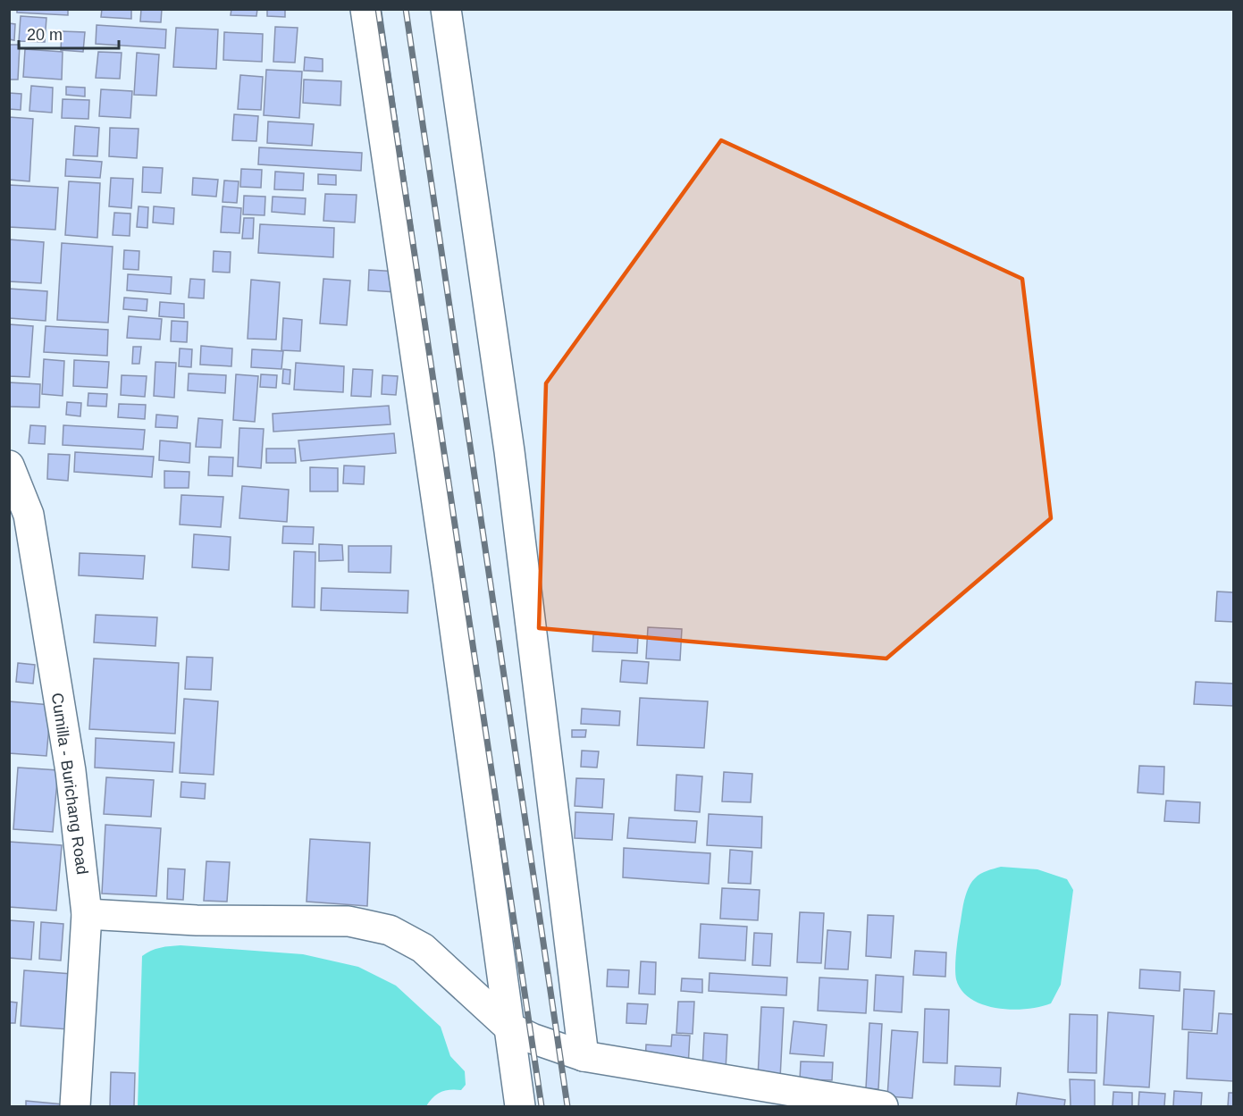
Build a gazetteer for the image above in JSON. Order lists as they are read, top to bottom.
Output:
{
  "streets": {
    "street": ["Cumilla - Burichang Road"]
  },
  "scale_bar": "20 m"
}
